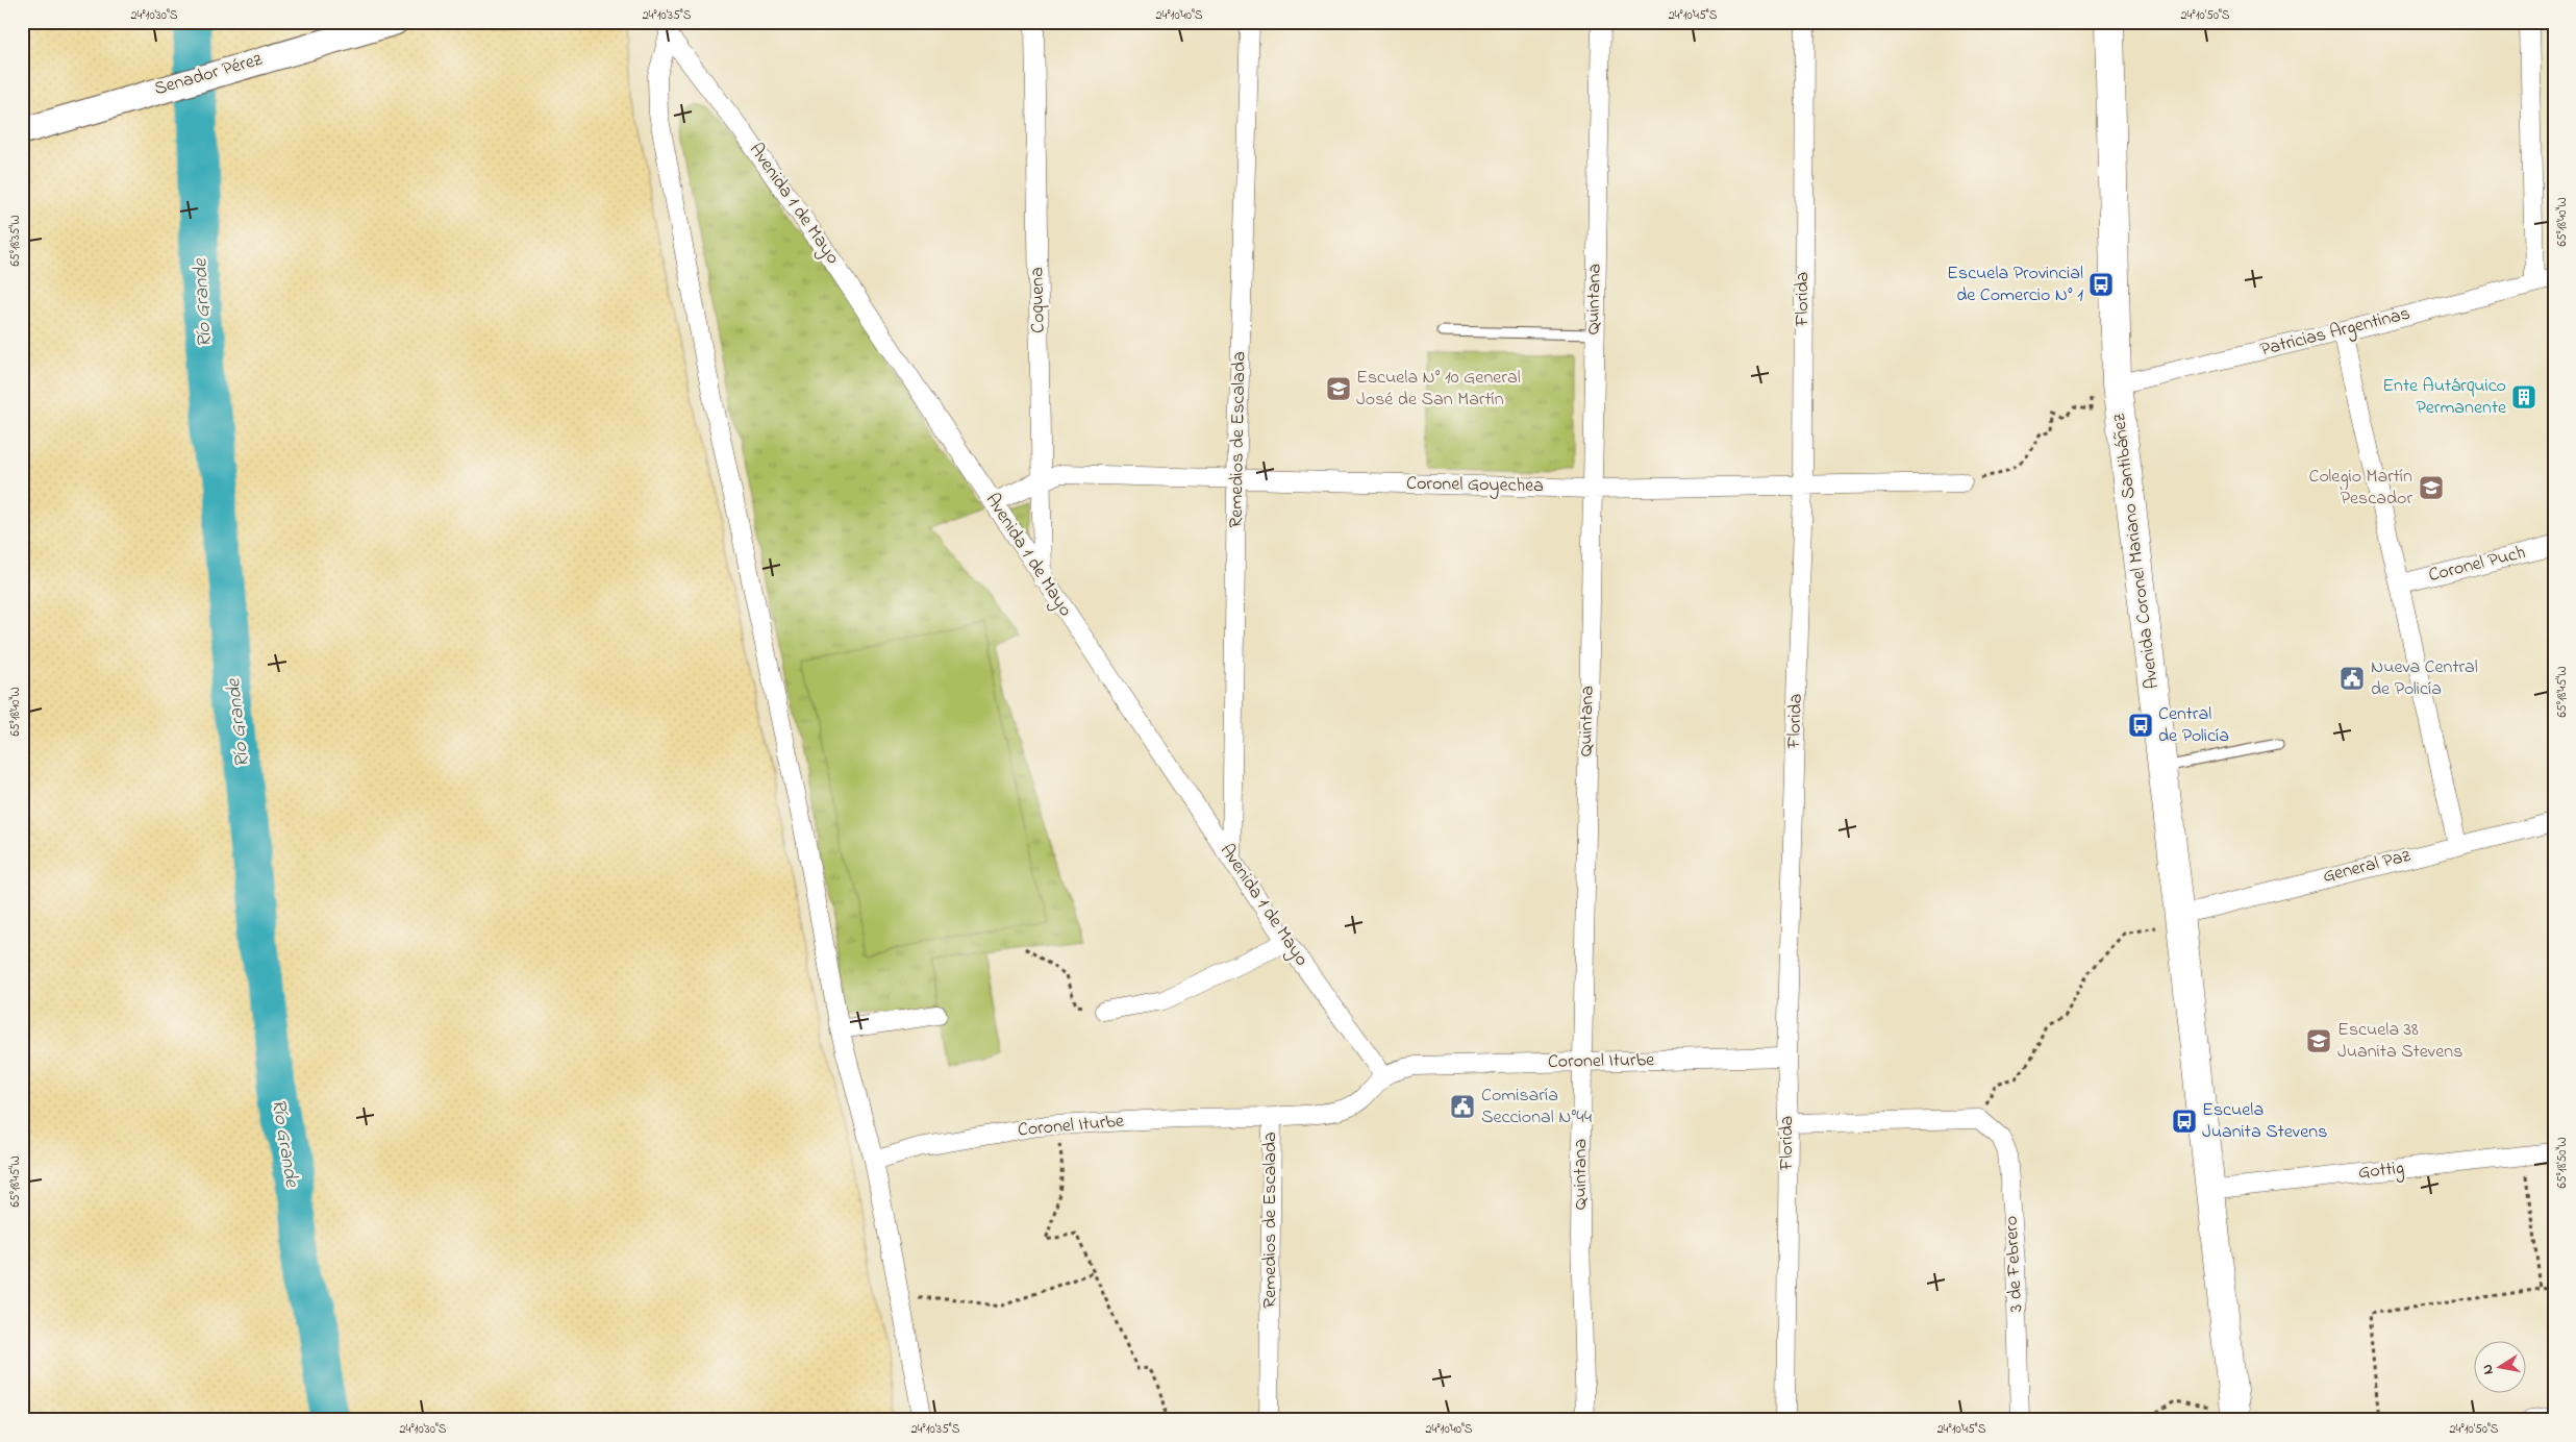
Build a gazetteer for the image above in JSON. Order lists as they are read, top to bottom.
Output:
{
  "streets": {
    "main road": ["Senador Pérez", "Avenida Coronel Mariano Santibáñez"],
    "street": [
      "Avenida 1 de Mayo",
      "Quintana",
      "Florida",
      "Coquena",
      "Patricias Argentinas",
      "Remedios de Escalada",
      "Coronel Goyechea",
      "Coronel Puch",
      "General Paz",
      "Coronel Iturbe",
      "Gottig",
      "3 de Febrero"
    ]
  },
  "crossings": [
    ["Avenida 1 de Mayo", "Coquena"],
    ["Avenida 1 de Mayo", "Remedios de Escalada"],
    ["Avenida 1 de Mayo", "Coronel Goyechea"],
    ["Quintana", "Coronel Goyechea"],
    ["Quintana", "Coronel Iturbe"],
    ["Florida", "Coronel Goyechea"],
    ["Florida", "Coronel Iturbe"],
    ["Florida", "3 de Febrero"],
    ["Coquena", "Coronel Goyechea"],
    ["Patricias Argentinas", "Avenida Coronel Mariano Santibáñez"],
    ["Remedios de Escalada", "Coronel Goyechea"],
    ["Remedios de Escalada", "Coronel Iturbe"],
    ["Avenida Coronel Mariano Santibáñez", "General Paz"],
    ["Avenida Coronel Mariano Santibáñez", "Gottig"]
  ],
  "water": ["Río Grande"],
  "places": {
    "bus stop": ["Escuela Provincial de Comercio N° 1", "Central de Policía", "Escuela Juanita Stevens"],
    "school or university": ["Escuela N° 10 General José de San Martín", "Colegio Martín Pescador", "Escuela 38 Juanita Stevens"],
    "building": ["Ente Autárquico Permanente"],
    "public building": ["Nueva Central de Policía", "Comisaría Seccional N°44"]
  },
  "north": "left",
  "coordinates": [
    "24°10'30\"S",
    "24°10'35\"S",
    "24°10'40\"S",
    "24°10'45\"S",
    "24°10'50\"S",
    "65°18'40\"W",
    "65°18'35\"W",
    "65°18'45\"W",
    "65°18'50\"W"
  ]
}
